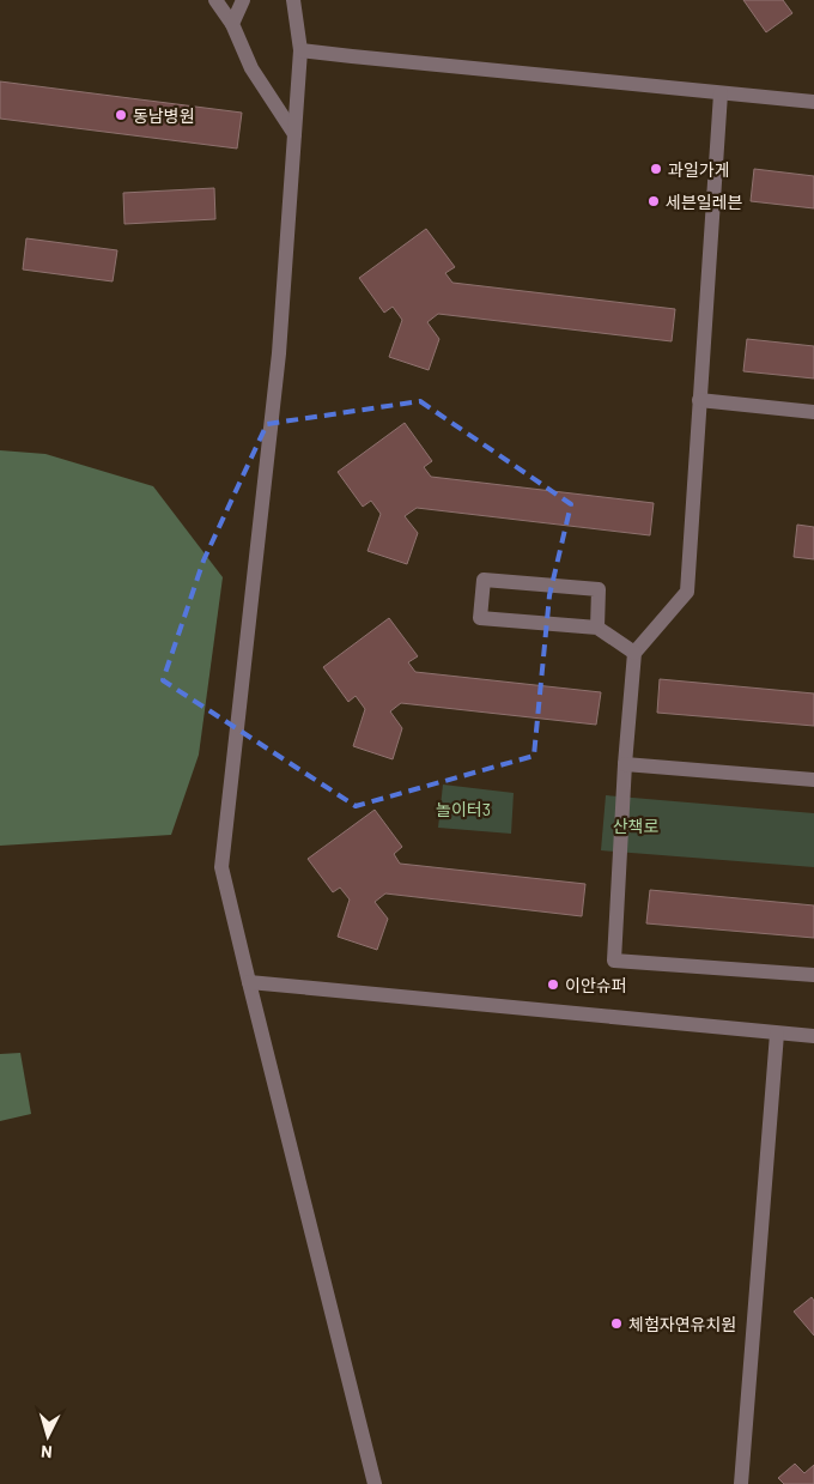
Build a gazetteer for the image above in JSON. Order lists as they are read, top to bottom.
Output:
{
  "parks": ["놀이터3", "산책로"],
  "places": [
    "동남병원",
    "과일가게",
    "세븐일레븐",
    "이안슈퍼",
    "체험자연유치원"
  ],
  "north": "bottom"
}
